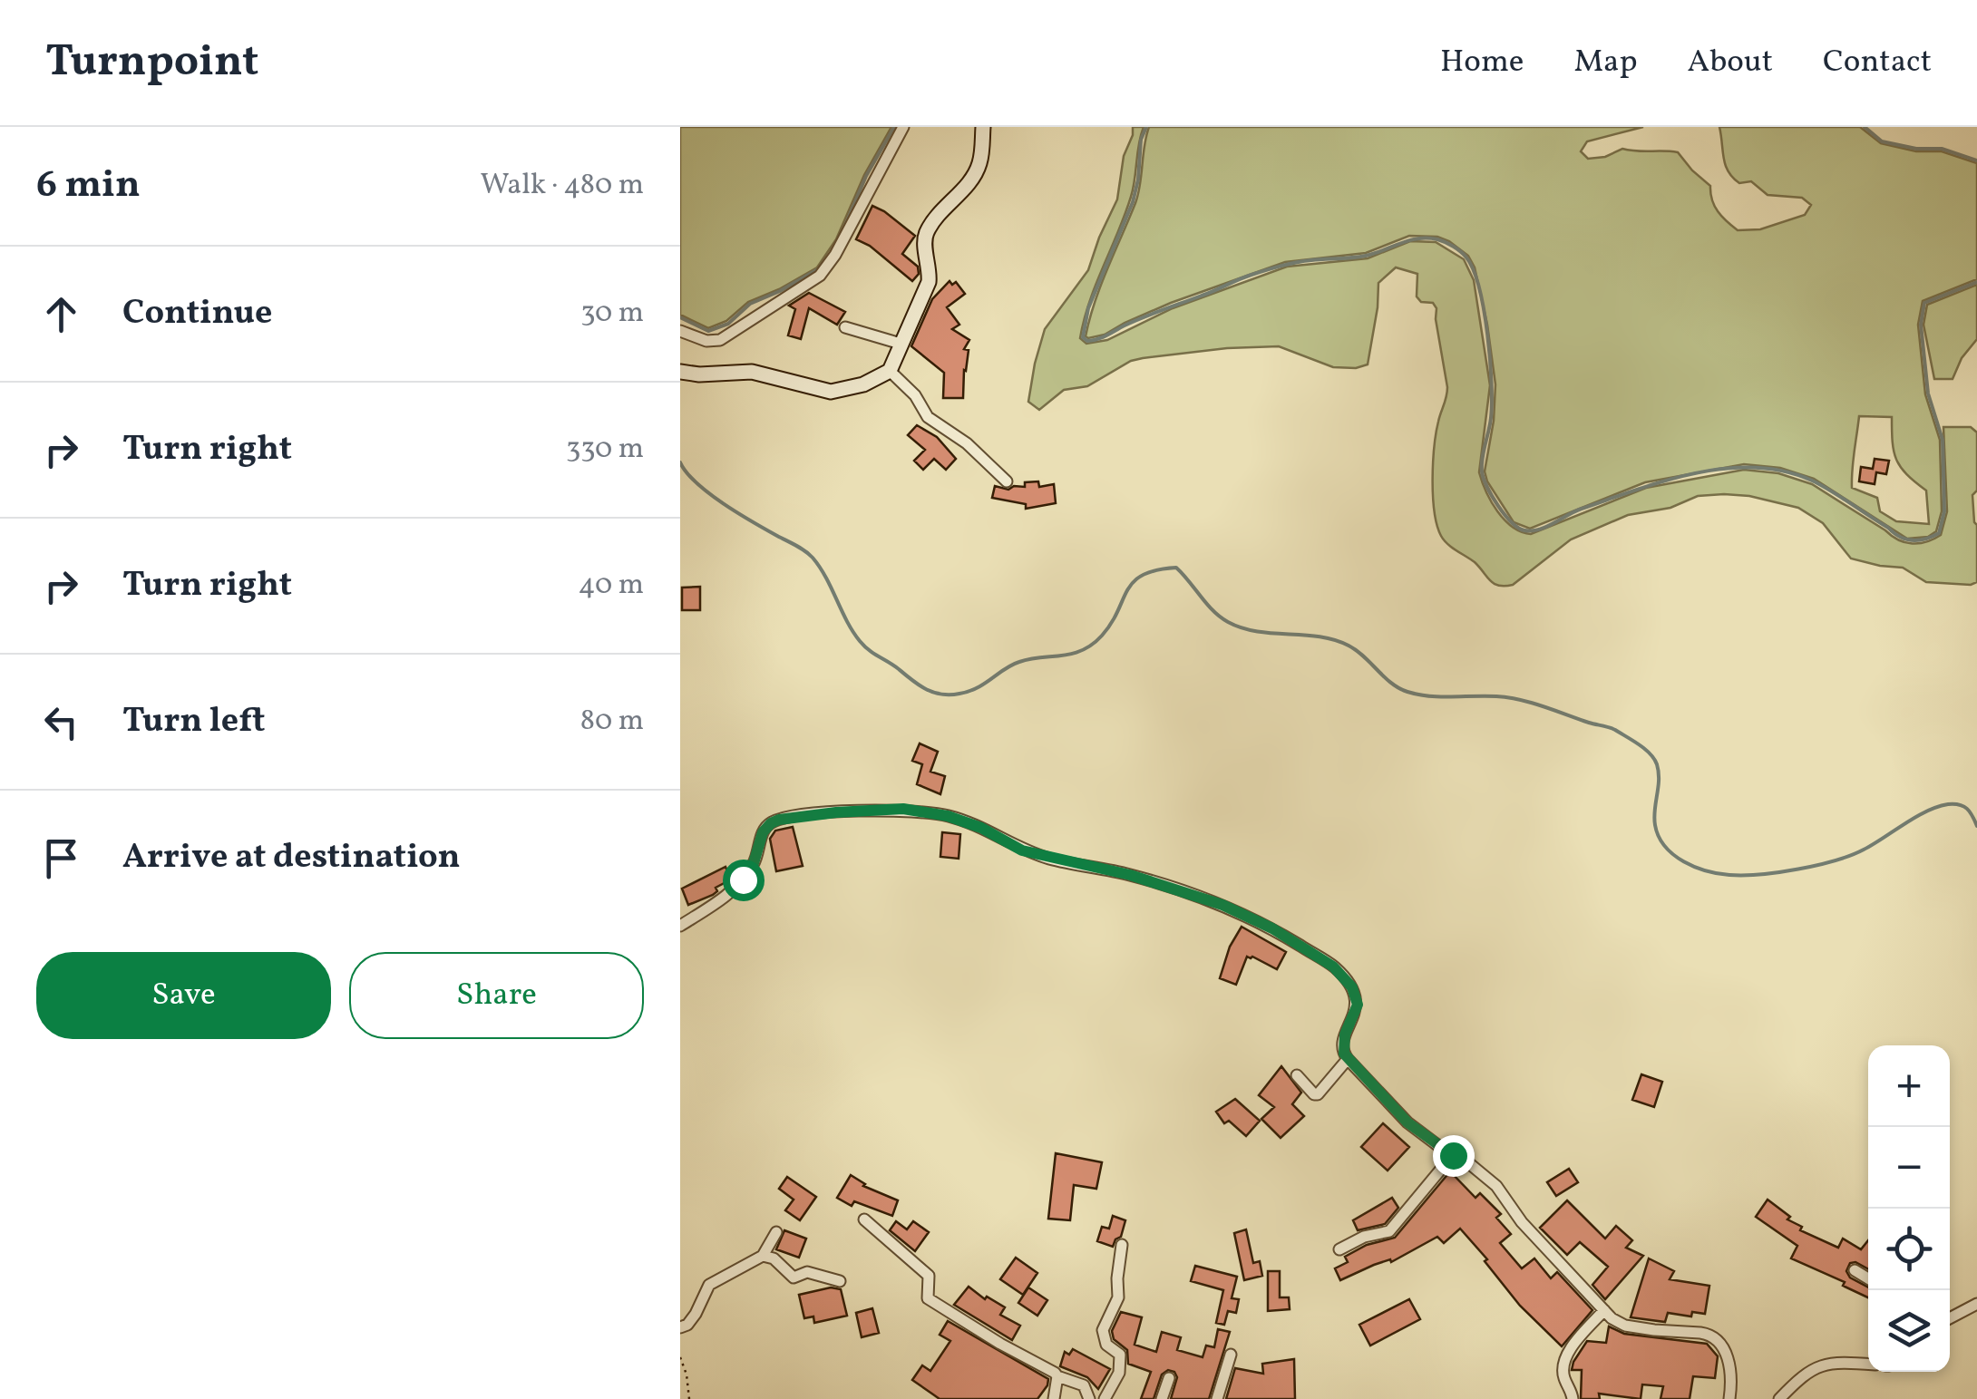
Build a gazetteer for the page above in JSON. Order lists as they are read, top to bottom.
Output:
{
  "page": {
    "header": "Turnpoint",
    "nav": [
      "Home",
      "Map",
      "About",
      "Contact"
    ],
    "heading": ["6 min", "Walk · 480 m"],
    "list": [
      ["Continue", "30 m"],
      ["Turn right", "330 m"],
      ["Turn right", "40 m"],
      ["Turn left", "80 m"],
      "Arrive at destination"
    ],
    "buttons": ["Save", "Share"],
    "map_buttons": ["+", "−"]
  }
}
